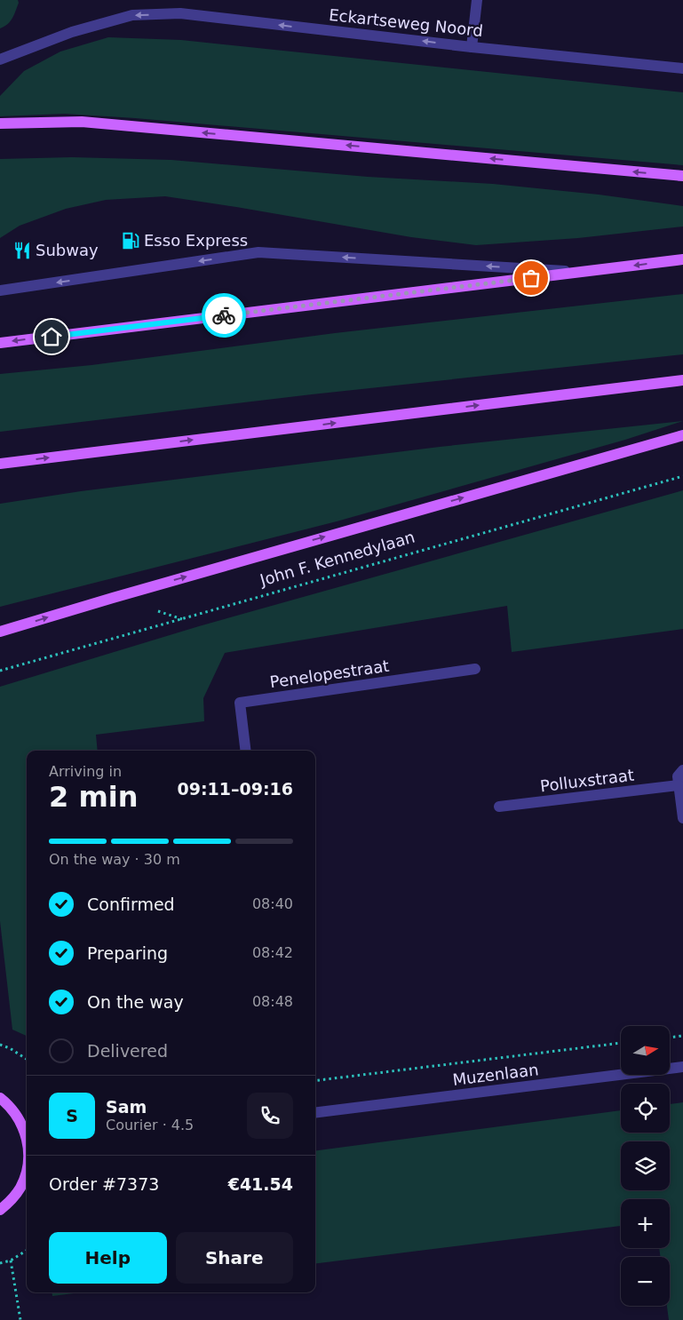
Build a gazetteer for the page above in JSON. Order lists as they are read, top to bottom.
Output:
{
  "streets": {
    "street": [
      "Eckartseweg Noord",
      "Penelopestraat",
      "Polluxstraat",
      "Muzenlaan"
    ],
    "path": ["John F. Kennedylaan"]
  },
  "one_way": ["Eckartseweg Noord"],
  "places": {
    "fuel station": ["Esso Express"],
    "restaurant": ["Subway"]
  },
  "north": "right",
  "page": {
    "heading": ["2 min", "Arriving in", "09:11–09:16"],
    "panel": [
      "Sam",
      "Courier · 4.5",
      "Order #7373",
      "€41.54"
    ],
    "bar": "On the way · 30 m",
    "list": [
      ["Confirmed", "08:40"],
      ["Preparing", "08:42"],
      ["On the way", "08:48"],
      "Delivered"
    ],
    "map_buttons": ["+", "−"],
    "round": "S",
    "buttons": ["Help", "Share"]
  }
}
